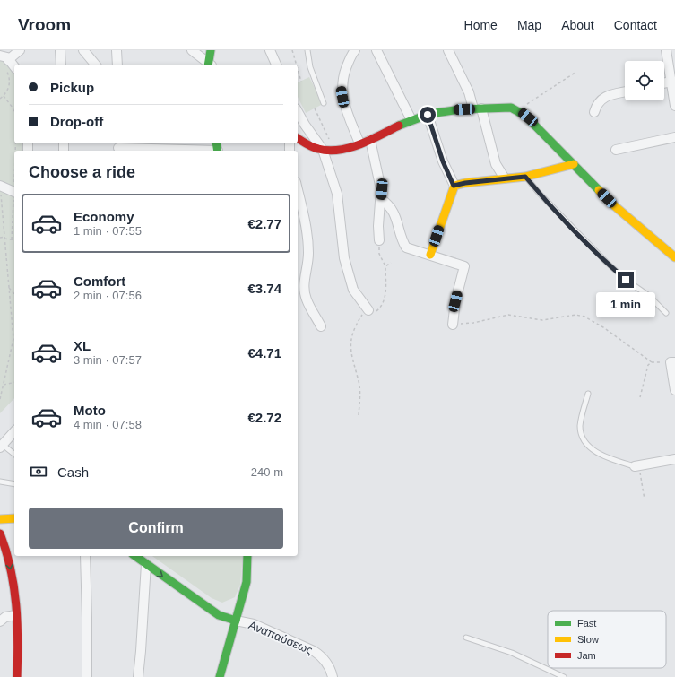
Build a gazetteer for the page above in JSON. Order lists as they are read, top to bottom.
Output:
{
  "streets": {
    "street": ["Αναπαύσεως"]
  },
  "legend": ["Fast", "Slow", "Jam"],
  "page": {
    "header": "Vroom",
    "nav": [
      "Home",
      "Map",
      "About",
      "Contact"
    ],
    "banner": ["Pickup", "Drop-off"],
    "heading": "Choose a ride",
    "list": [
      {
        "name": "Economy",
        "note": "1 min · 07:55",
        "value": "€2.77"
      },
      {
        "name": "Comfort",
        "note": "2 min · 07:56",
        "value": "€3.74"
      },
      {
        "name": "XL",
        "note": "3 min · 07:57",
        "value": "€4.71"
      },
      {
        "name": "Moto",
        "note": "4 min · 07:58",
        "value": "€2.72"
      }
    ],
    "bubble": "1 min",
    "pay": ["Cash", "240 m"],
    "buttons": "Confirm"
  }
}
